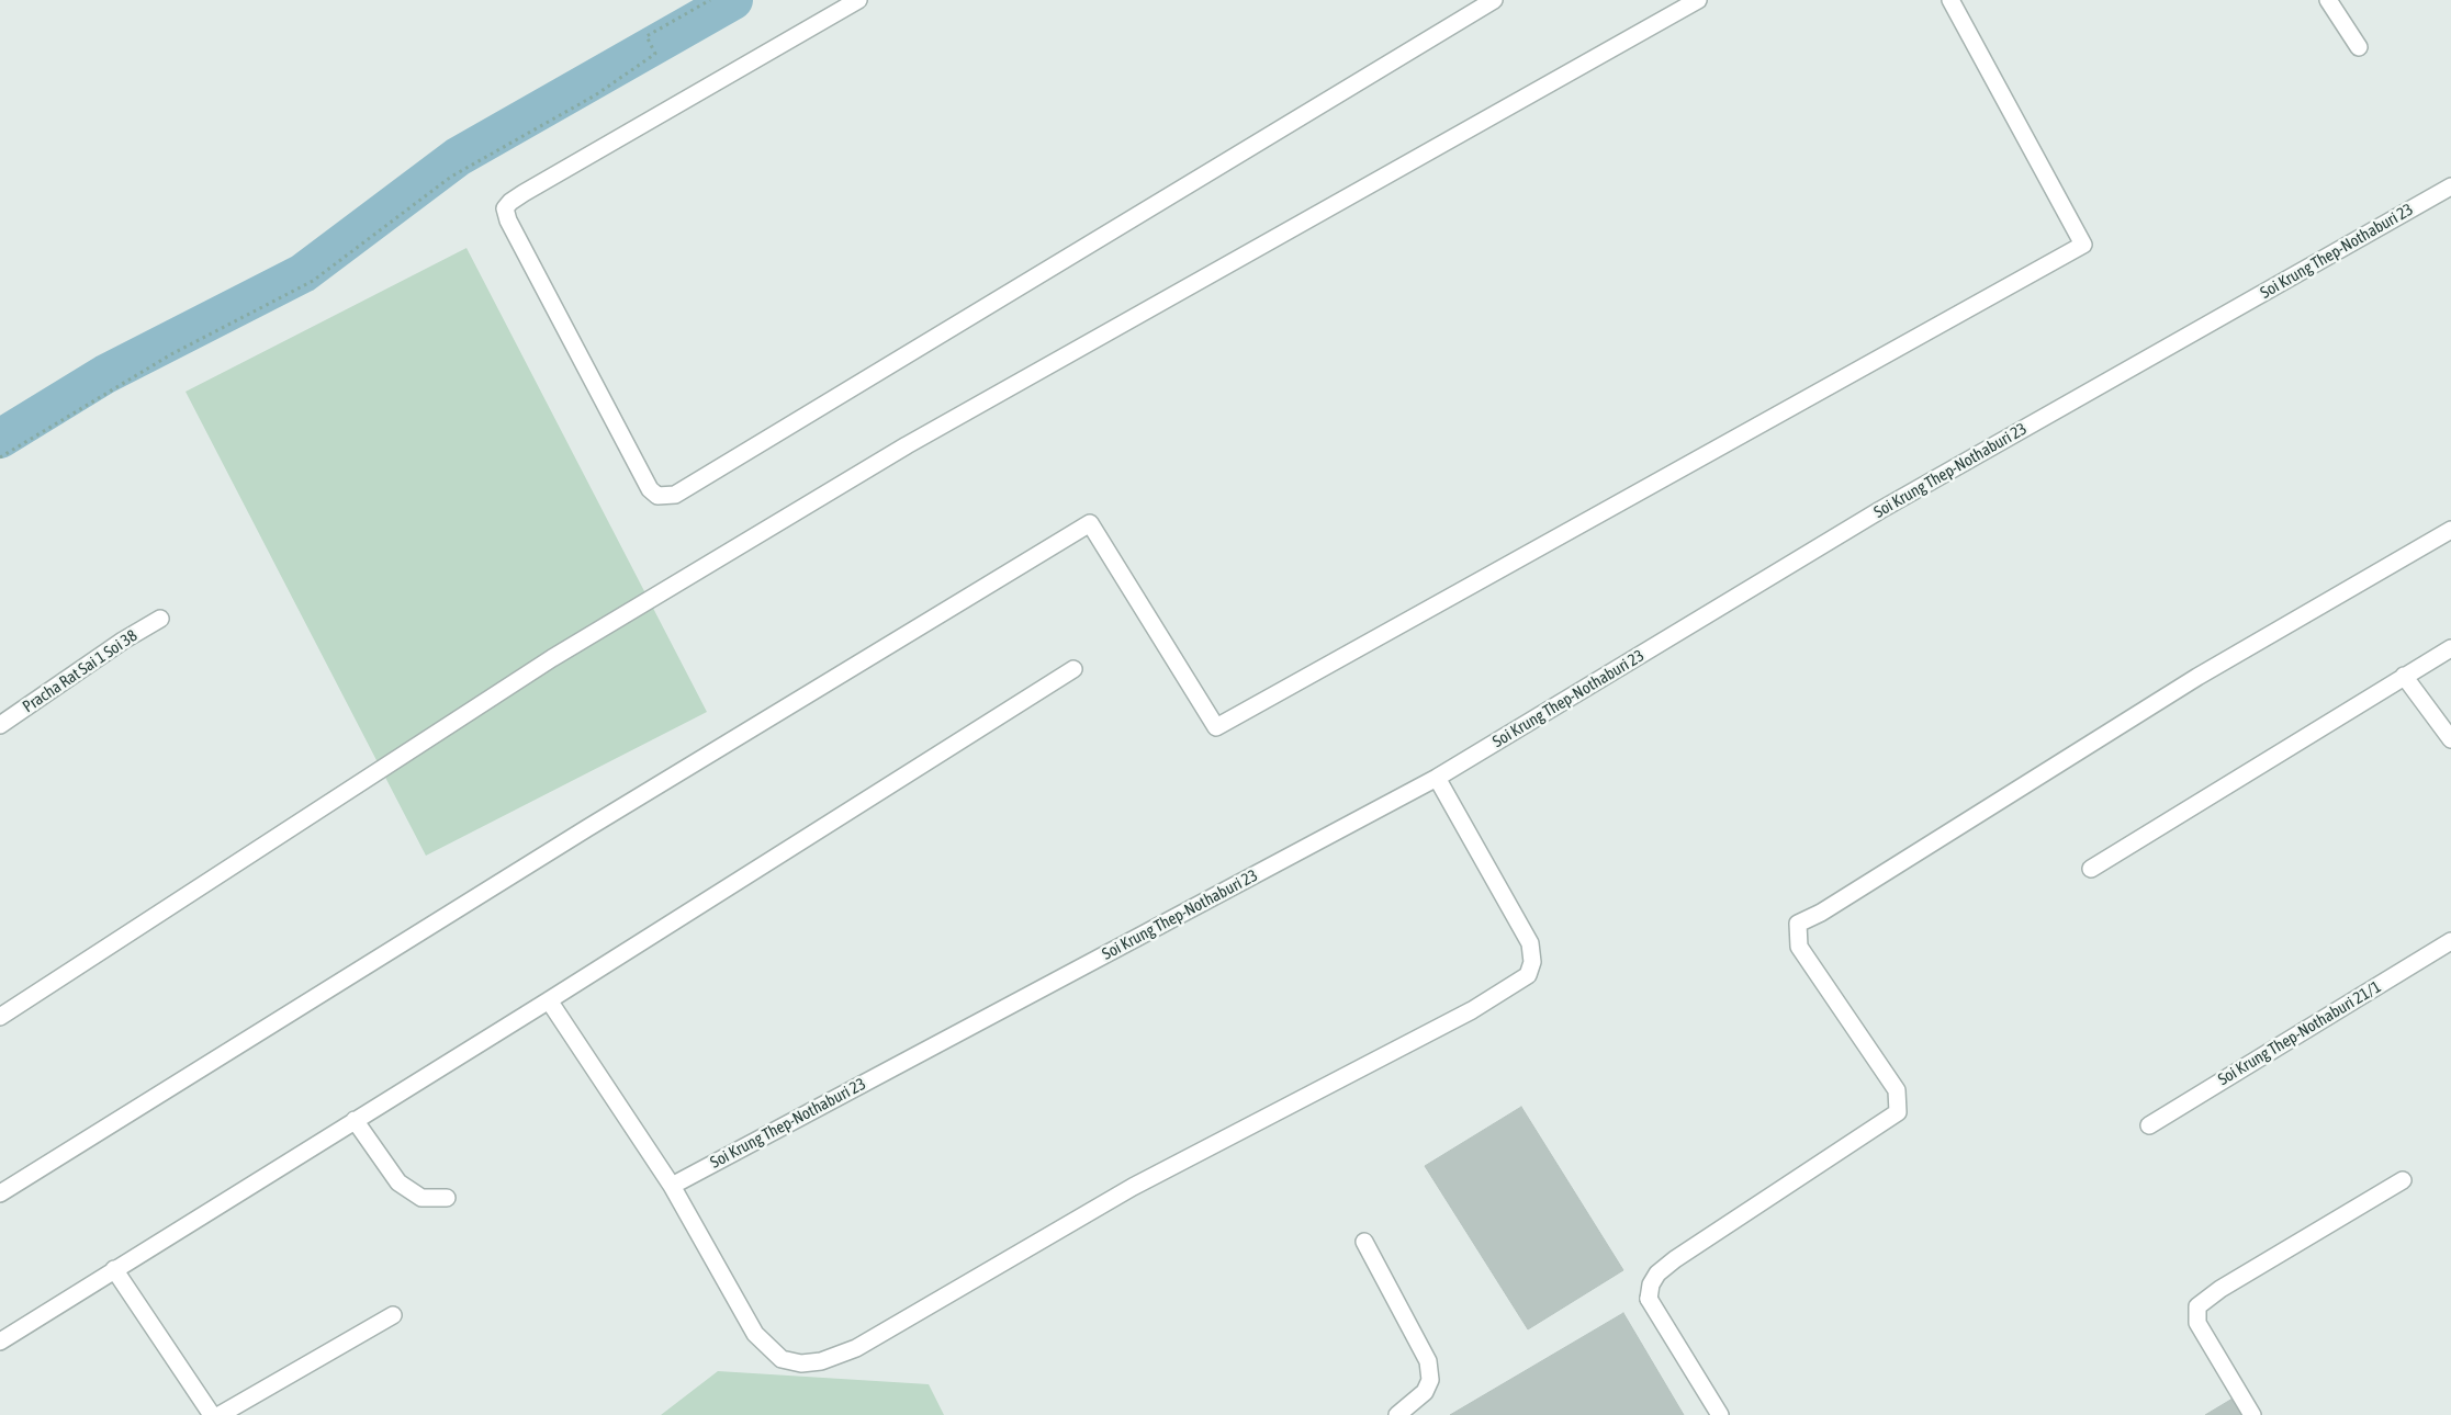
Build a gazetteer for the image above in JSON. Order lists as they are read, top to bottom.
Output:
{
  "streets": {
    "street": ["Soi Krung Thep-Nothaburi 23", "Pracha Rat Sai 1 Soi 38", "Soi Krung Thep-Nothaburi 21/1"]
  }
}
